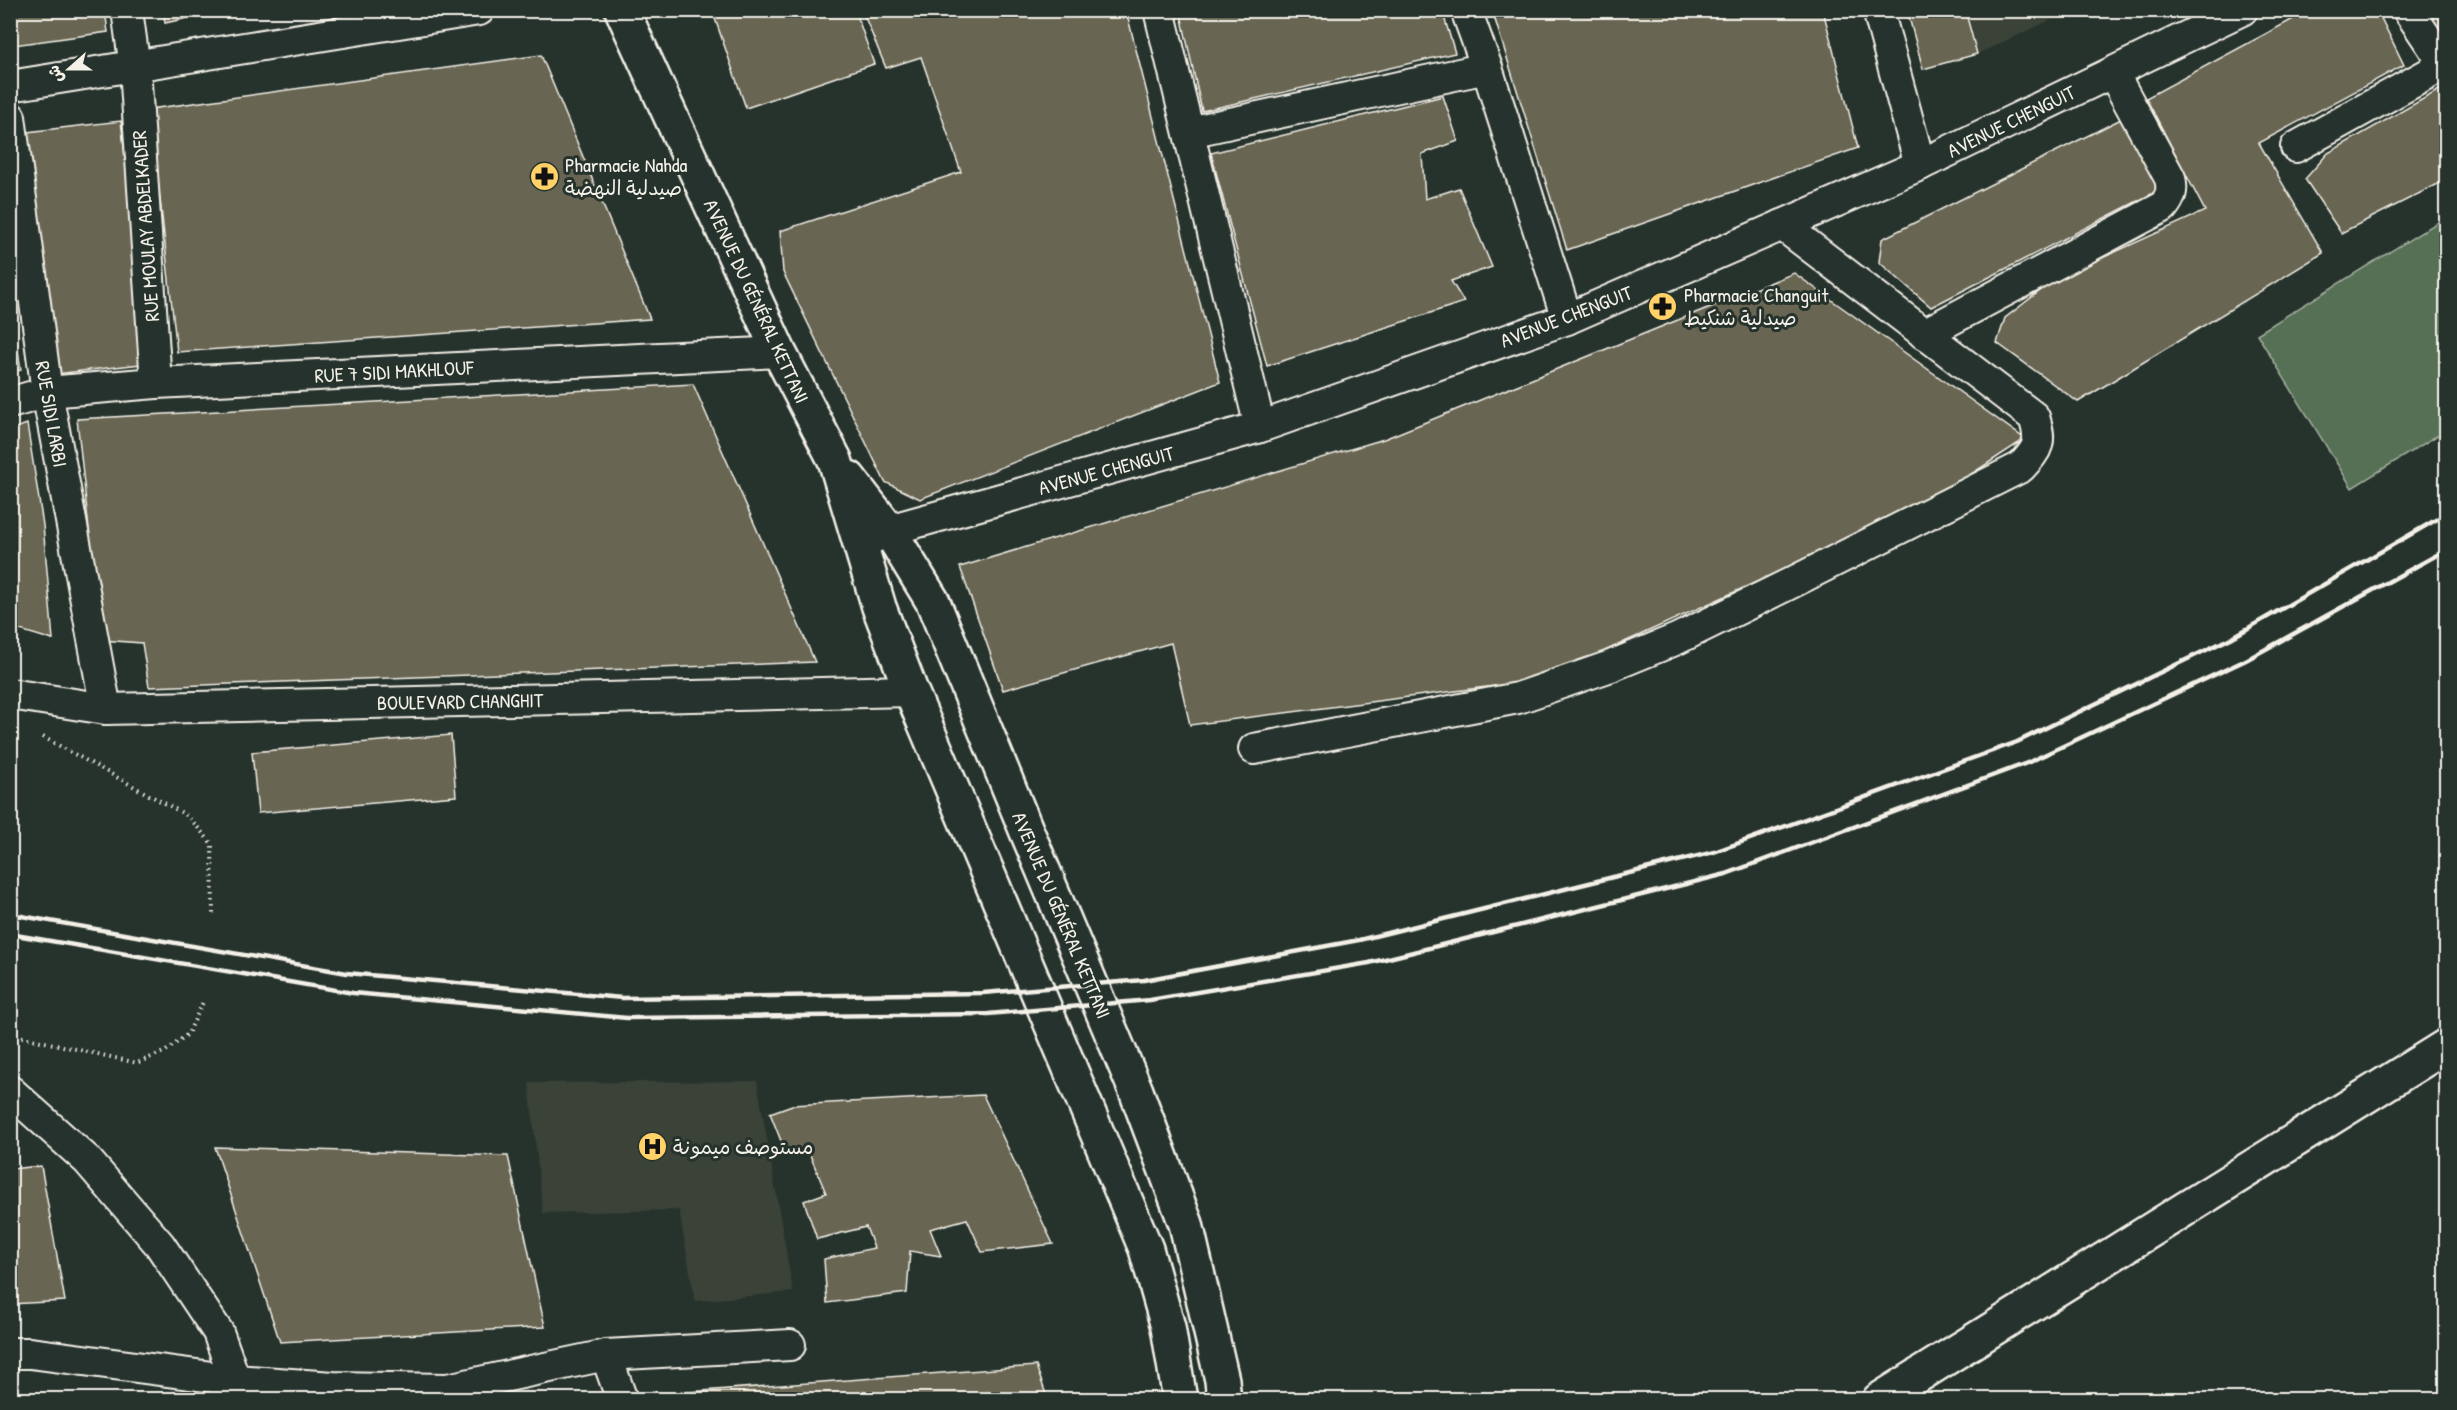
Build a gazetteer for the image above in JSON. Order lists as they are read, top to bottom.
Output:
{
  "streets": {
    "street": [
      "AVENUE CHENGUIT",
      "RUE MOULAY ABDELKADER",
      "AVENUE DU GÉNÉRAL KETTANI",
      "RUE 7 SIDI MAKHLOUF",
      "RUE SIDI LARBI",
      "BOULEVARD CHANGHIT"
    ]
  },
  "crossings": [
    ["AVENUE CHENGUIT", "AVENUE DU GÉNÉRAL KETTANI"],
    ["RUE MOULAY ABDELKADER", "RUE 7 SIDI MAKHLOUF"],
    ["AVENUE DU GÉNÉRAL KETTANI", "RUE 7 SIDI MAKHLOUF"],
    ["AVENUE DU GÉNÉRAL KETTANI", "BOULEVARD CHANGHIT"],
    ["RUE 7 SIDI MAKHLOUF", "RUE SIDI LARBI"],
    ["RUE SIDI LARBI", "BOULEVARD CHANGHIT"]
  ],
  "places": {
    "pharmacy": ["Pharmacie Nahda صيدلية النهضة", "Pharmacie Changuit صيدلية شنكيط"],
    "hospital": ["مستوصف ميمونة"]
  },
  "north": "left"
}
